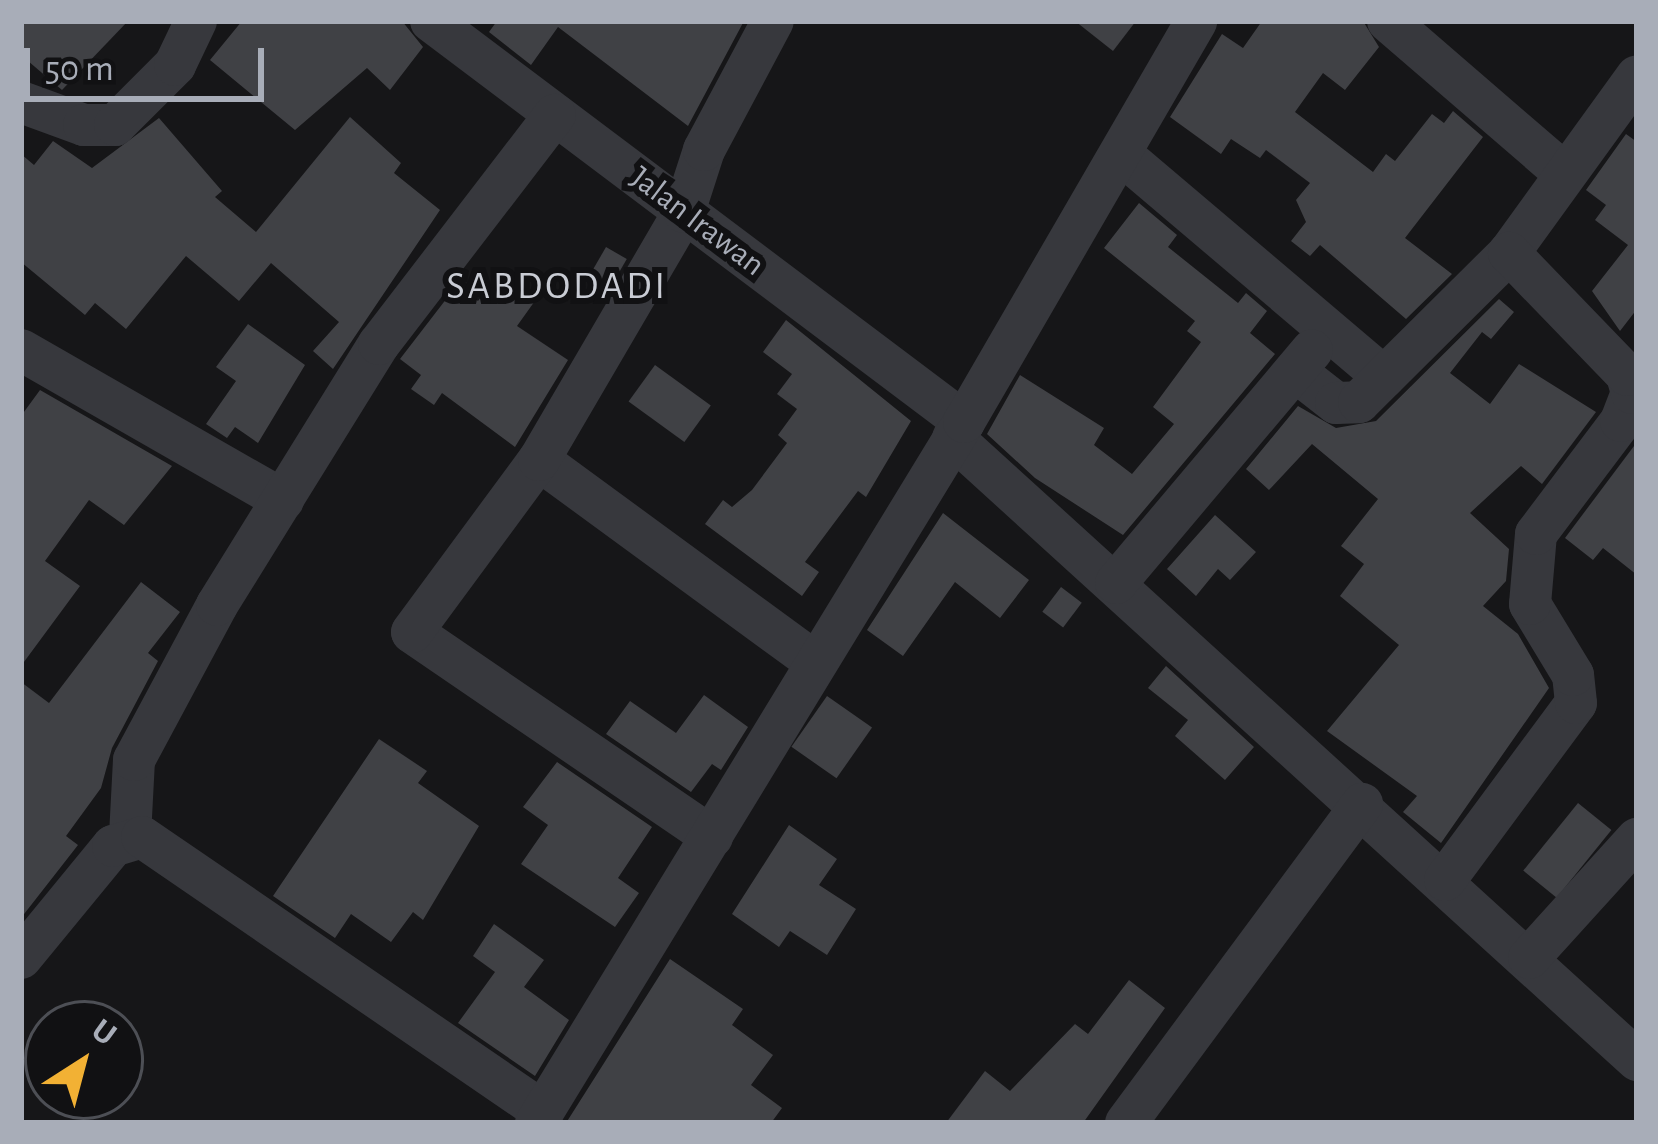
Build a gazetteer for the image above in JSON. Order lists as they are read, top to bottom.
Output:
{
  "streets": {
    "street": ["Jalan Irawan"]
  },
  "districts": ["SABDODADI"],
  "scale_bar": "50 m",
  "north": "top right"
}
